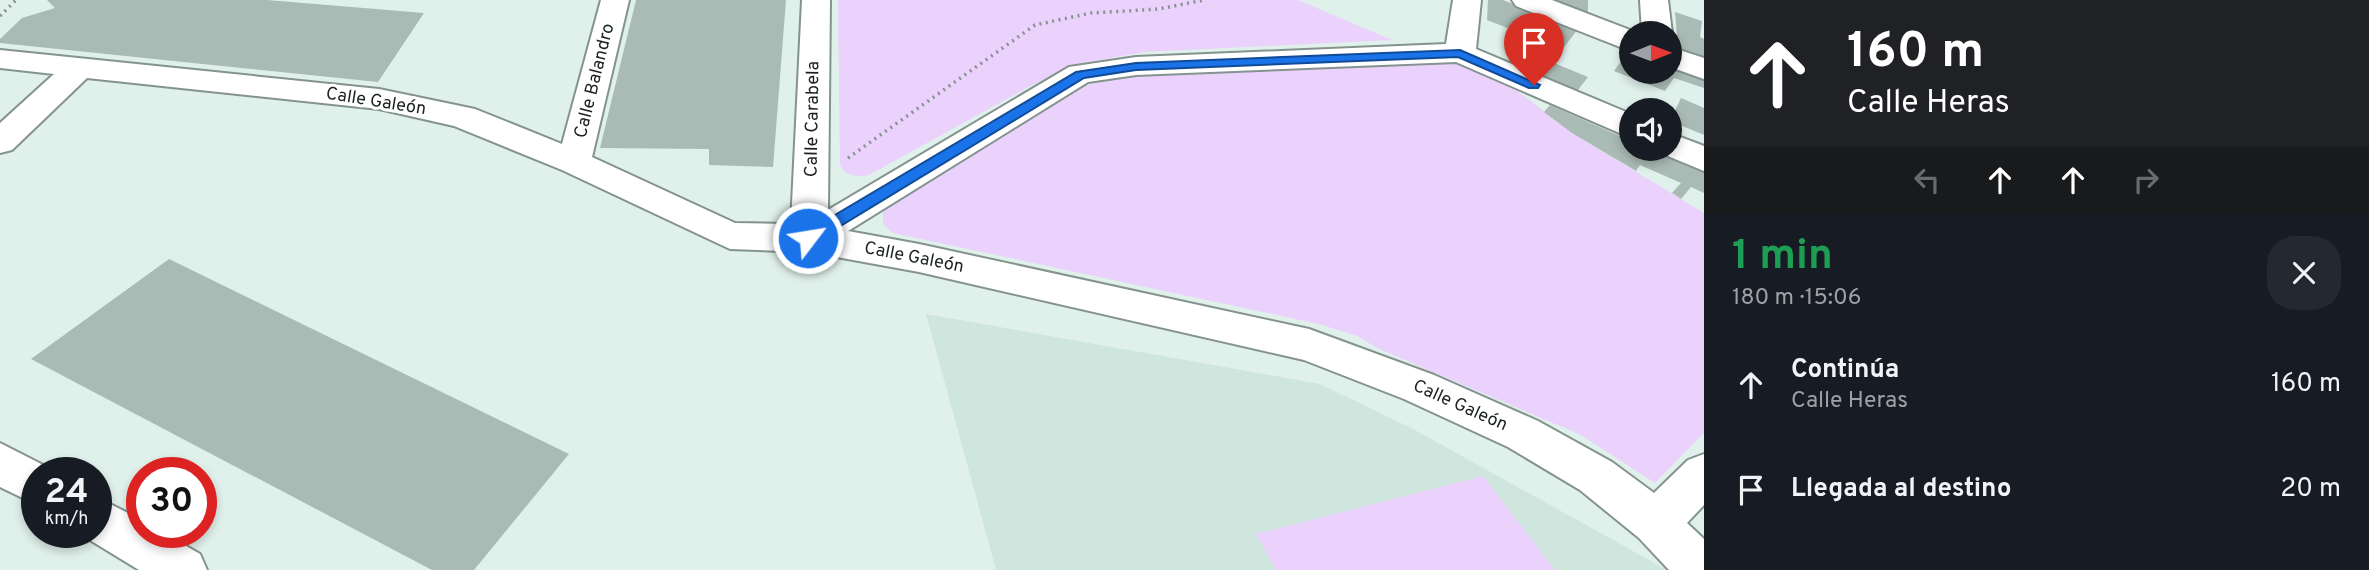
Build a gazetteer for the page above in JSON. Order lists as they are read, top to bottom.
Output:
{
  "streets": {
    "street": ["Calle Balandro", "Calle Galeón", "Calle Carabela"]
  },
  "crossings": [
    ["Calle Balandro", "Calle Galeón"],
    ["Calle Galeón", "Calle Carabela"]
  ],
  "north": "right",
  "page": {
    "turn": ["160 m", "Calle Heras"],
    "heading": ["1 min", "180 m · 15:06"],
    "list": [
      {
        "name": "Continúa",
        "note": "Calle Heras",
        "value": "160 m"
      },
      {
        "name": "Llegada al destino",
        "value": "20 m"
      }
    ],
    "speed": "24 km/h",
    "limit": "30"
  }
}
